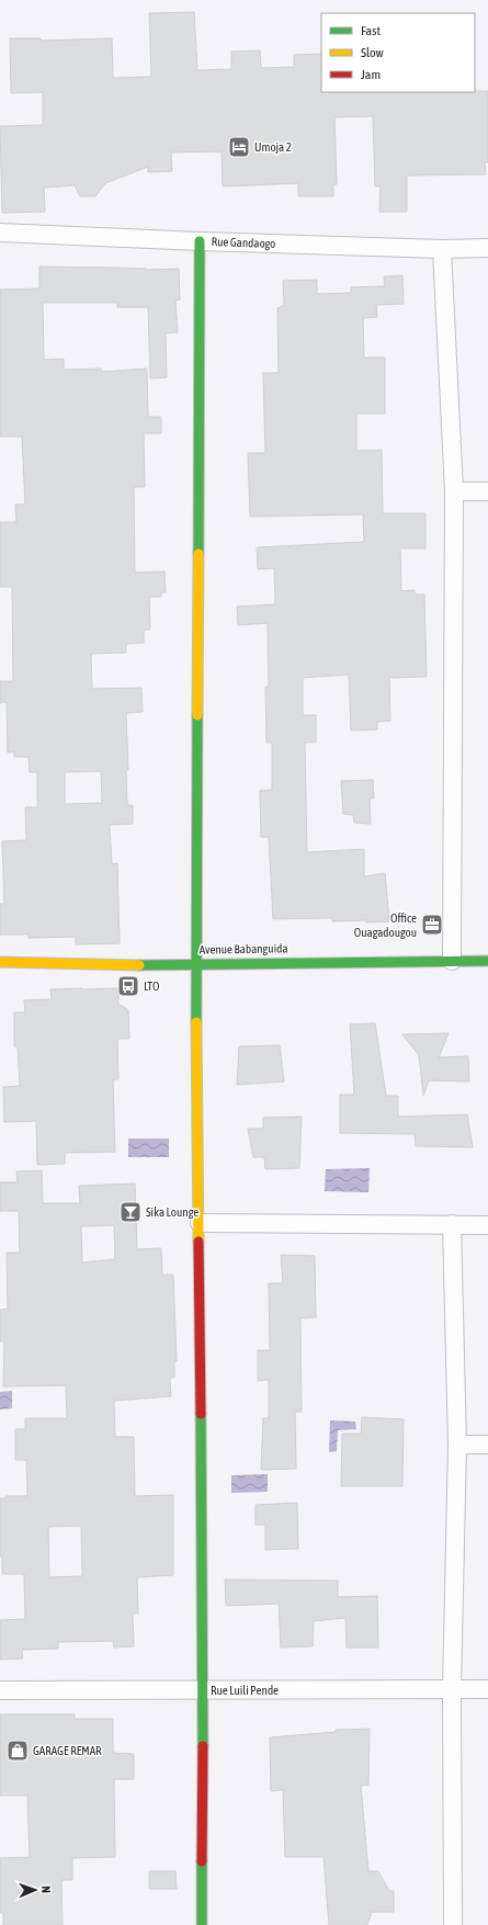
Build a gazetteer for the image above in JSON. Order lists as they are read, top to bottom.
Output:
{
  "streets": {
    "street": ["Rue Gandaogo", "Avenue Babanguida", "Rue Luili Pende"]
  },
  "places": {
    "hotel": ["Umoja 2"],
    "office": ["Office Ouagadougou"],
    "bus stop": ["LTO"],
    "bar": ["Sika Lounge"],
    "shop": ["GARAGE REMAR"]
  },
  "legend": ["Fast", "Slow", "Jam"],
  "north": "right"
}
